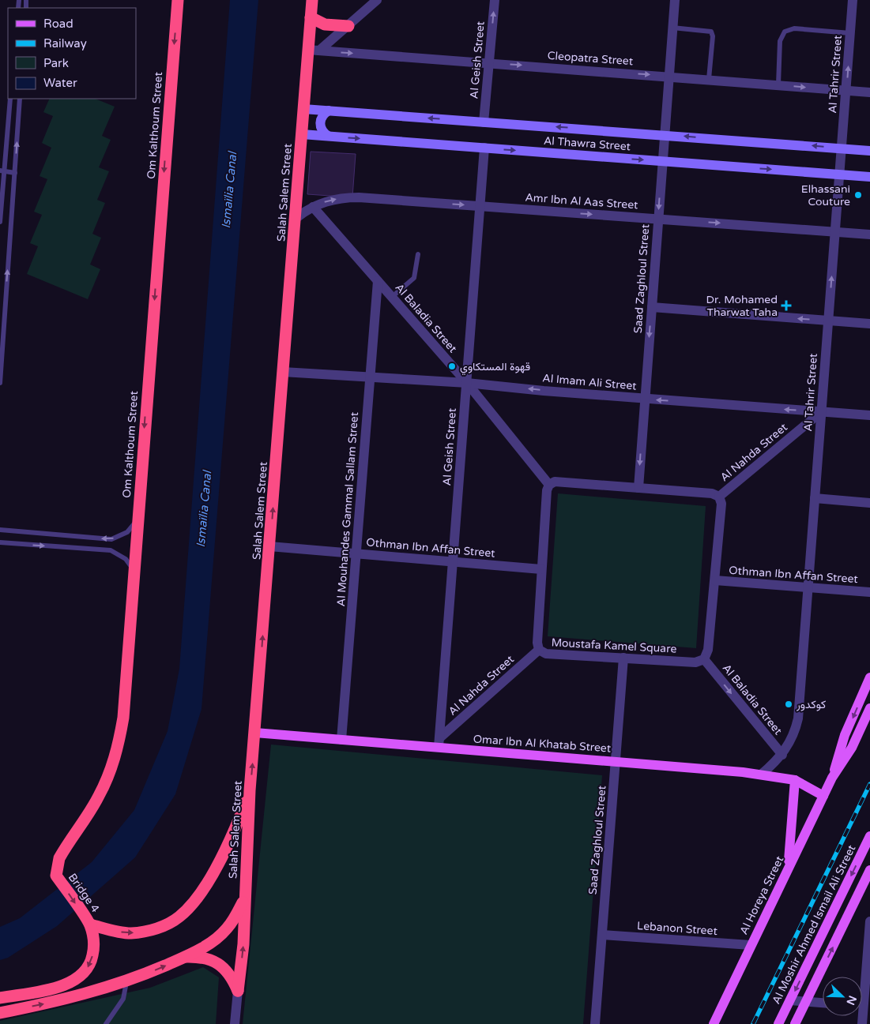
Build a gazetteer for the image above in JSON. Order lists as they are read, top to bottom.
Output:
{
  "streets": {
    "highway": ["Om Kalthoum Street", "Salah Salem Street", "Bridge 4"],
    "main road": ["Omar Ibn Al Khatab Street", "Al Horeya Street", "Al Moshir Ahmed Ismail Ali Street"],
    "street": [
      "Cleopatra Street",
      "Al Geish Street",
      "Al Tahrir Street",
      "Al Thawra Street",
      "Amr Ibn Al Aas Street",
      "Saad Zaghloul Street",
      "Al Baladia Street",
      "Al Imam Ali Street",
      "Al Nahda Street",
      "Al Mouhandes Gammal Sallam Street",
      "Othman Ibn Affan Street",
      "Moustafa Kamel Square",
      "Lebanon Street"
    ]
  },
  "crossings": [
    ["Cleopatra Street", "Al Geish Street"],
    ["Cleopatra Street", "Al Tahrir Street"],
    ["Cleopatra Street", "Salah Salem Street"],
    ["Cleopatra Street", "Saad Zaghloul Street"],
    ["Al Geish Street", "Al Thawra Street"],
    ["Al Geish Street", "Amr Ibn Al Aas Street"],
    ["Al Geish Street", "Al Baladia Street"],
    ["Al Geish Street", "Al Imam Ali Street"],
    ["Al Geish Street", "Al Nahda Street"],
    ["Al Geish Street", "Othman Ibn Affan Street"],
    ["Al Geish Street", "Omar Ibn Al Khatab Street"],
    ["Al Tahrir Street", "Al Thawra Street"],
    ["Al Tahrir Street", "Amr Ibn Al Aas Street"],
    ["Al Tahrir Street", "Al Baladia Street"],
    ["Al Tahrir Street", "Al Imam Ali Street"],
    ["Al Tahrir Street", "Al Nahda Street"],
    ["Al Tahrir Street", "Othman Ibn Affan Street"],
    ["Al Tahrir Street", "Omar Ibn Al Khatab Street"],
    ["Om Kalthoum Street", "Bridge 4"],
    ["Al Thawra Street", "Salah Salem Street"],
    ["Al Thawra Street", "Saad Zaghloul Street"],
    ["Salah Salem Street", "Amr Ibn Al Aas Street"],
    ["Salah Salem Street", "Al Imam Ali Street"],
    ["Salah Salem Street", "Othman Ibn Affan Street"],
    ["Salah Salem Street", "Omar Ibn Al Khatab Street"],
    ["Amr Ibn Al Aas Street", "Saad Zaghloul Street"],
    ["Amr Ibn Al Aas Street", "Al Baladia Street"],
    ["Saad Zaghloul Street", "Al Imam Ali Street"],
    ["Saad Zaghloul Street", "Moustafa Kamel Square"],
    ["Saad Zaghloul Street", "Omar Ibn Al Khatab Street"],
    ["Saad Zaghloul Street", "Lebanon Street"],
    ["Al Baladia Street", "Al Imam Ali Street"],
    ["Al Baladia Street", "Al Mouhandes Gammal Sallam Street"],
    ["Al Baladia Street", "Moustafa Kamel Square"],
    ["Al Imam Ali Street", "Al Nahda Street"],
    ["Al Imam Ali Street", "Al Mouhandes Gammal Sallam Street"],
    ["Al Nahda Street", "Moustafa Kamel Square"],
    ["Al Nahda Street", "Omar Ibn Al Khatab Street"],
    ["Al Mouhandes Gammal Sallam Street", "Othman Ibn Affan Street"],
    ["Al Mouhandes Gammal Sallam Street", "Omar Ibn Al Khatab Street"],
    ["Othman Ibn Affan Street", "Moustafa Kamel Square"],
    ["Omar Ibn Al Khatab Street", "Al Horeya Street"],
    ["Al Horeya Street", "Lebanon Street"]
  ],
  "one_way": [
    "Cleopatra Street",
    "Om Kalthoum Street",
    "Salah Salem Street",
    "Amr Ibn Al Aas Street",
    "Al Imam Ali Street",
    "Bridge 4"
  ],
  "water": ["Ismaïlia Canal"],
  "places": {
    "other": ["Elhassani Couture", "قهوة المستكاوي", "كوكدور"],
    "health": ["Dr. Mohamed Tharwat Taha"]
  },
  "legend": [
    "Road",
    "Railway",
    "Park",
    "Water"
  ],
  "north": "bottom right"
}
